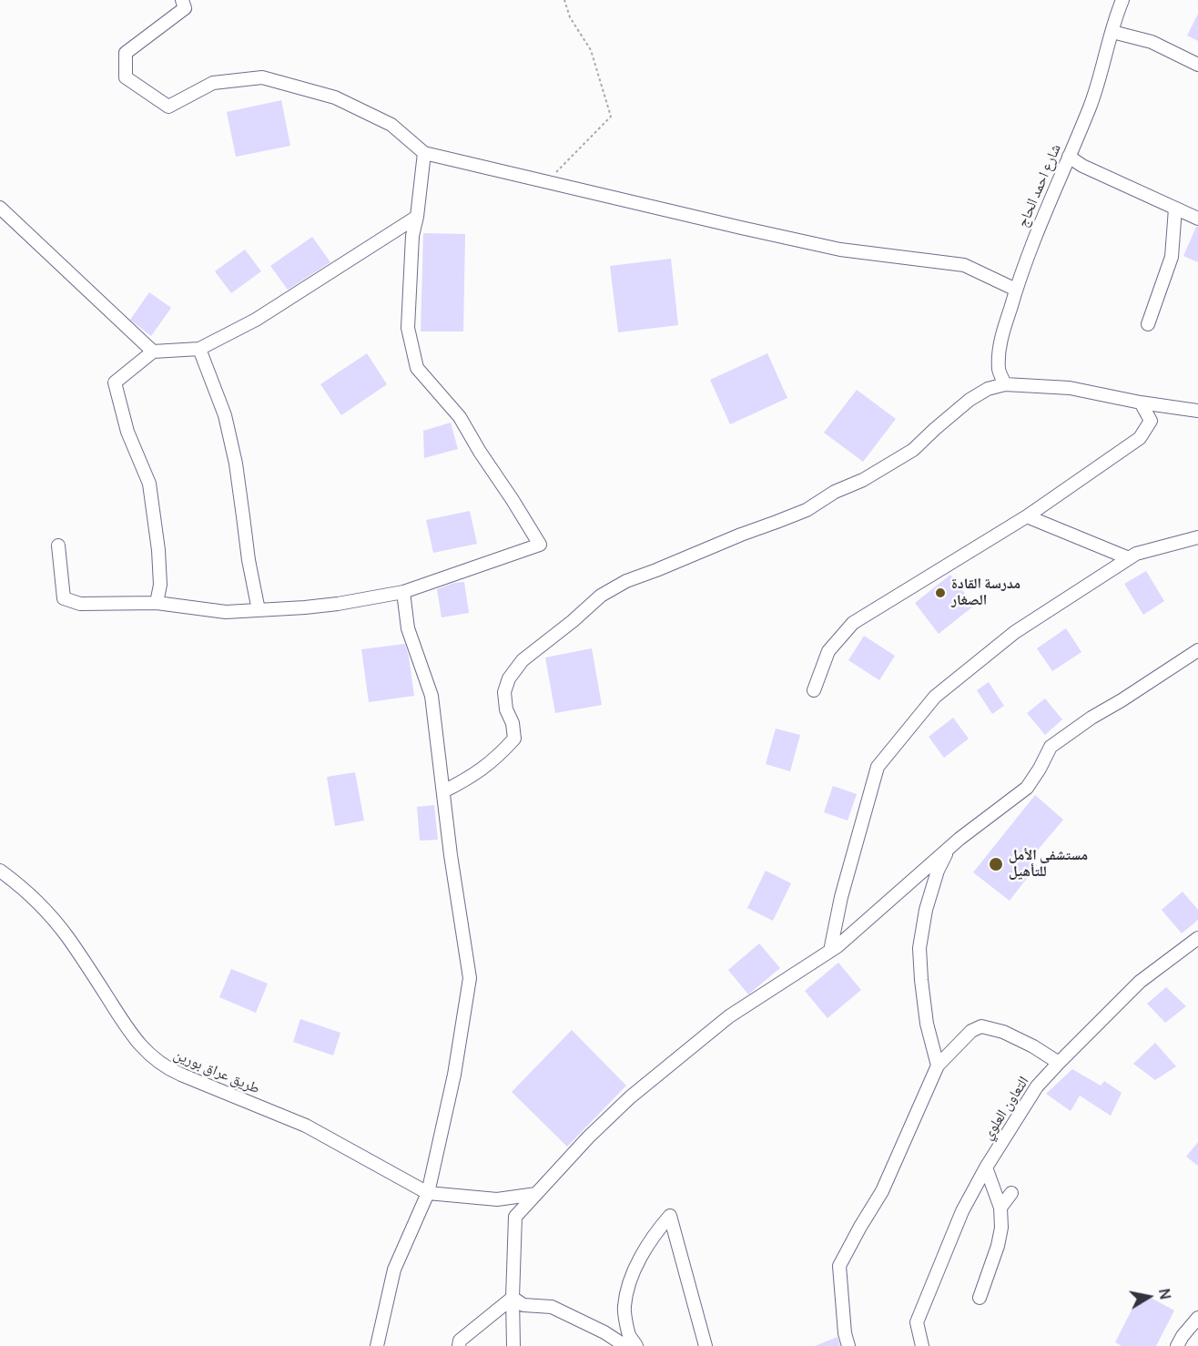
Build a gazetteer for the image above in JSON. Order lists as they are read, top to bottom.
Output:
{
  "streets": {
    "street": ["شارع احمد الحاج", "طريق عراق بورين", "التعاون العلوي"]
  },
  "places": ["مدرسة القادة الصغار", "مستشفى الأمل للتأهيل"],
  "north": "right"
}
